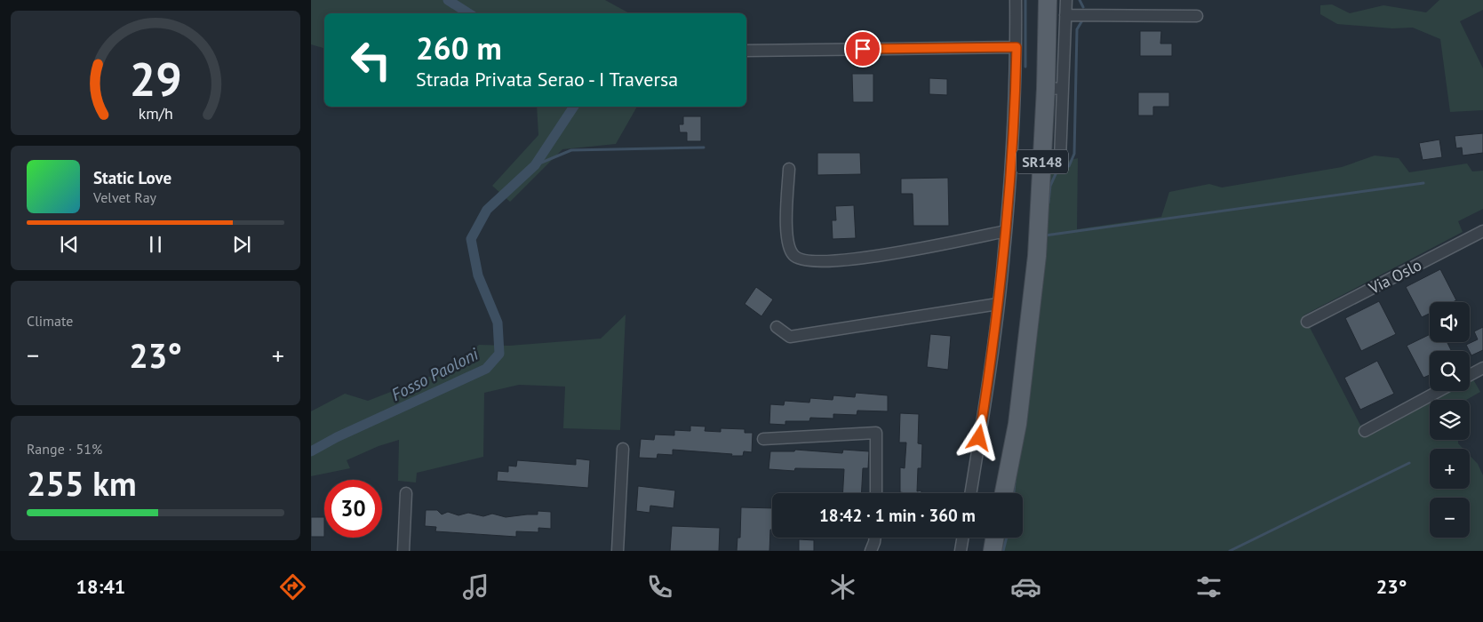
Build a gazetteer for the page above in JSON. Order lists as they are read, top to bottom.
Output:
{
  "streets": {
    "main road": ["SR148"],
    "street": ["Via Oslo"]
  },
  "water": ["Fosso Paoloni"],
  "page": {
    "turn": ["260 m", "Strada Privata Serao - I Traversa"],
    "song": ["Static Love", "Velvet Ray"],
    "tile": [
      "Climate",
      ["Range · 51%", "255 km"]
    ],
    "map_buttons": ["+", "−"],
    "heat": ["−", "23°", "+"],
    "limit": "30",
    "trip": "18:42 · 1 min · 360 m",
    "tabs": ["18:41", "23°"],
    "gauge": ["29", "km/h"]
  }
}
